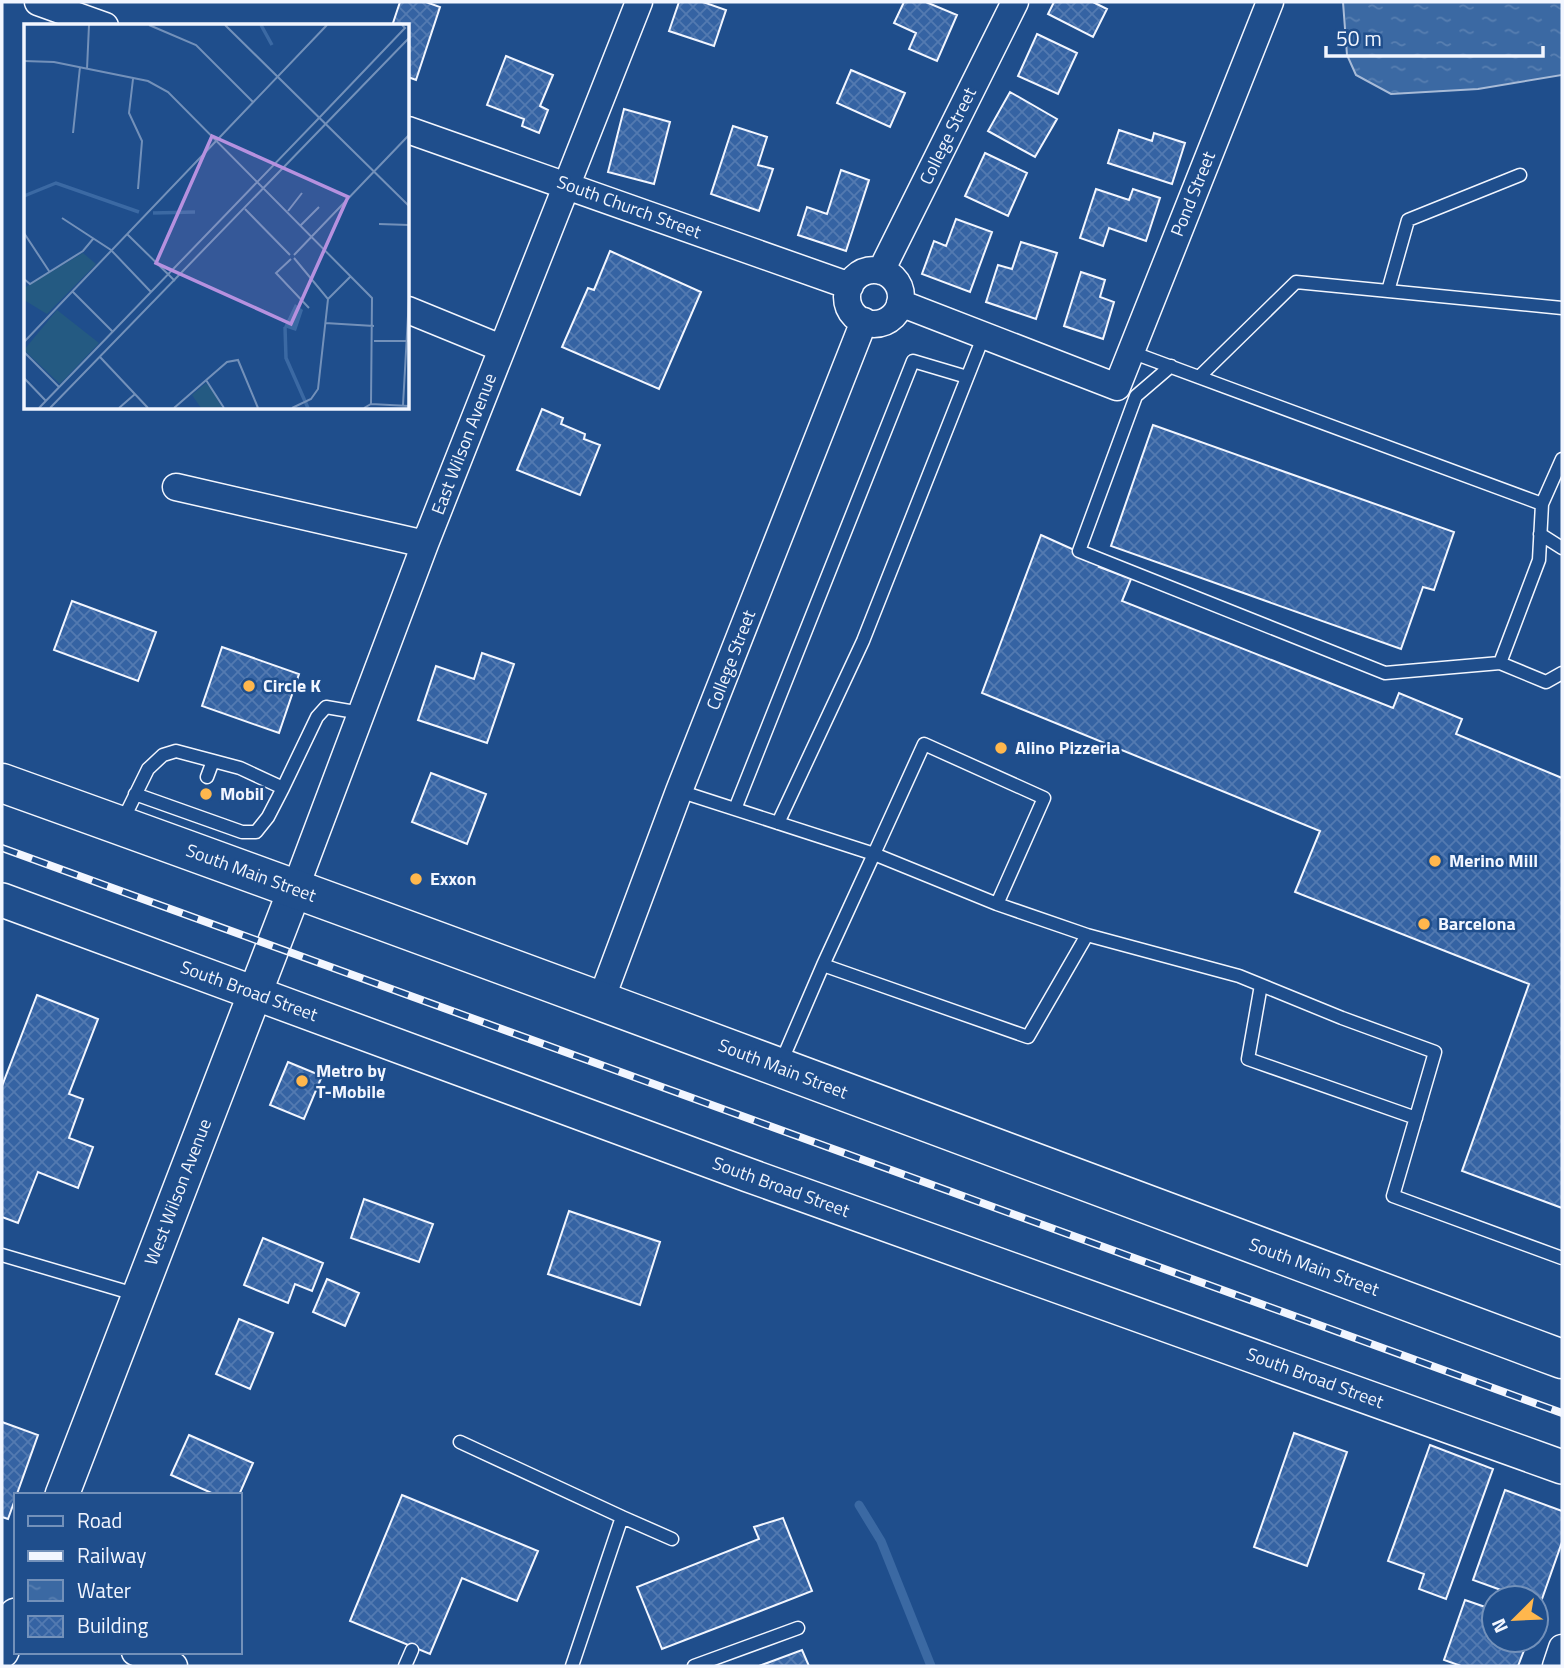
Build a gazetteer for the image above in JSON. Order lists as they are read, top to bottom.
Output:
{
  "streets": {
    "main road": ["South Main Street"],
    "street": [
      "College Street",
      "Pond Street",
      "South Church Street",
      "East Wilson Avenue",
      "South Broad Street",
      "West Wilson Avenue"
    ]
  },
  "crossings": [
    ["College Street", "South Church Street"],
    ["College Street", "South Main Street"],
    ["South Church Street", "East Wilson Avenue"],
    ["East Wilson Avenue", "South Main Street"],
    ["East Wilson Avenue", "West Wilson Avenue"],
    ["South Main Street", "West Wilson Avenue"],
    ["South Broad Street", "West Wilson Avenue"]
  ],
  "places": [
    "Circle K",
    "Alino Pizzeria",
    "Mobil",
    "Merino Mill",
    "Exxon",
    "Barcelona",
    "Metro by T-Mobile"
  ],
  "legend": [
    "Road",
    "Railway",
    "Water",
    "Building"
  ],
  "scale_bar": "50 m",
  "north": "bottom left"
}
